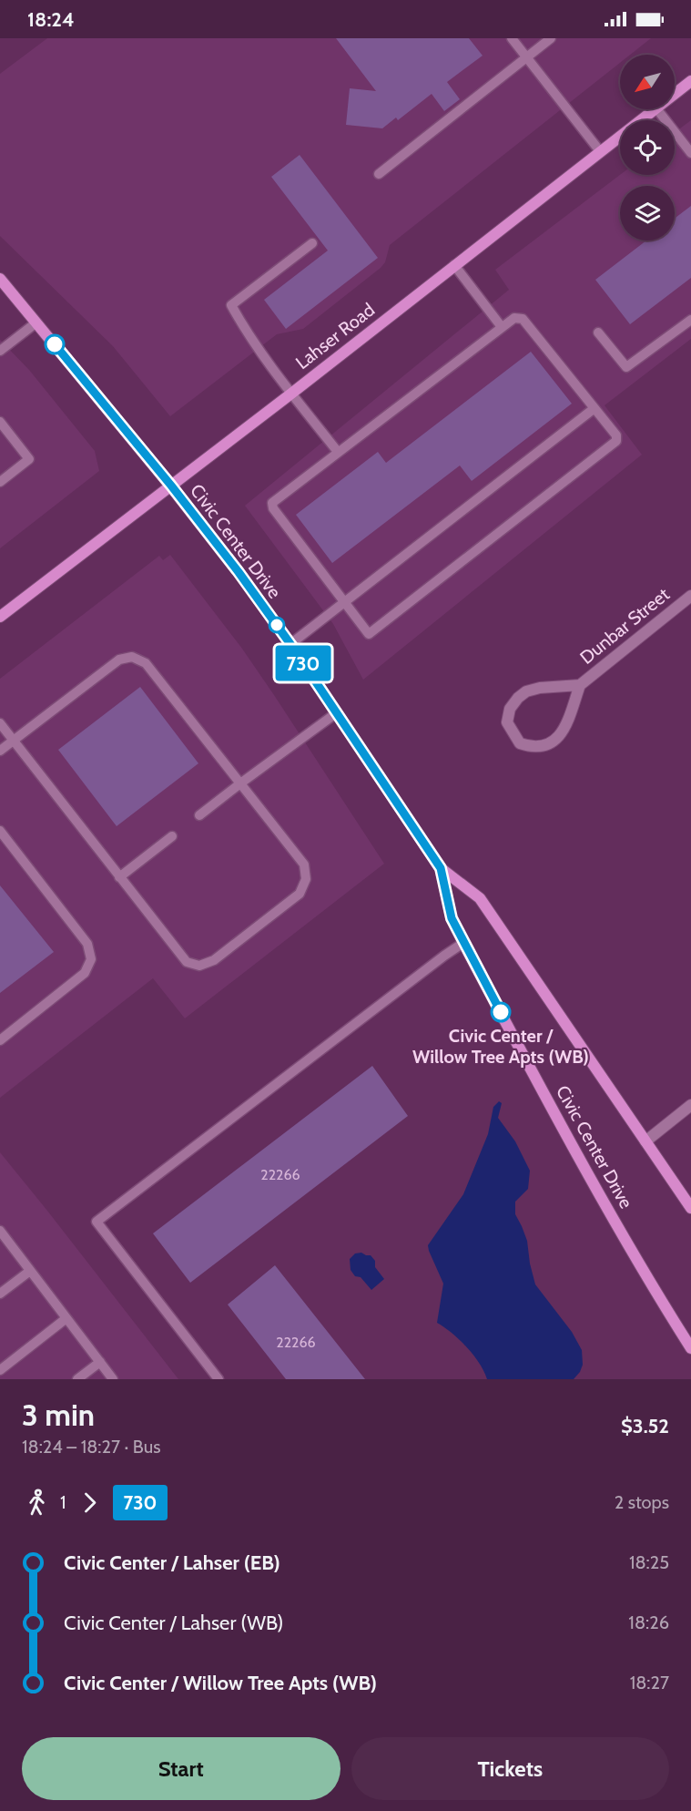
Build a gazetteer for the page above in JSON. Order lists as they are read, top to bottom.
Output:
{
  "streets": {
    "street": ["Lahser Road", "Civic Center Drive", "Dunbar Street"]
  },
  "crossings": [
    ["Lahser Road", "Civic Center Drive"]
  ],
  "places": ["Civic Center / Willow Tree Apts (WB)"],
  "lines": ["bus line 730"],
  "house_numbers": ["22266", "22266"],
  "north": "bottom left",
  "page": {
    "status": "18:24",
    "on_map": "730",
    "heading": ["3 min", "18:24 – 18:27 · Bus", "$3.52"],
    "legs": ["1", "730", "2 stops"],
    "list": [
      {
        "name": "Civic Center / Lahser (EB)",
        "value": "18:25"
      },
      {
        "name": "Civic Center / Lahser (WB)",
        "value": "18:26"
      },
      {
        "name": "Civic Center / Willow Tree Apts (WB)",
        "value": "18:27"
      }
    ],
    "buttons": ["Start", "Tickets"]
  }
}
